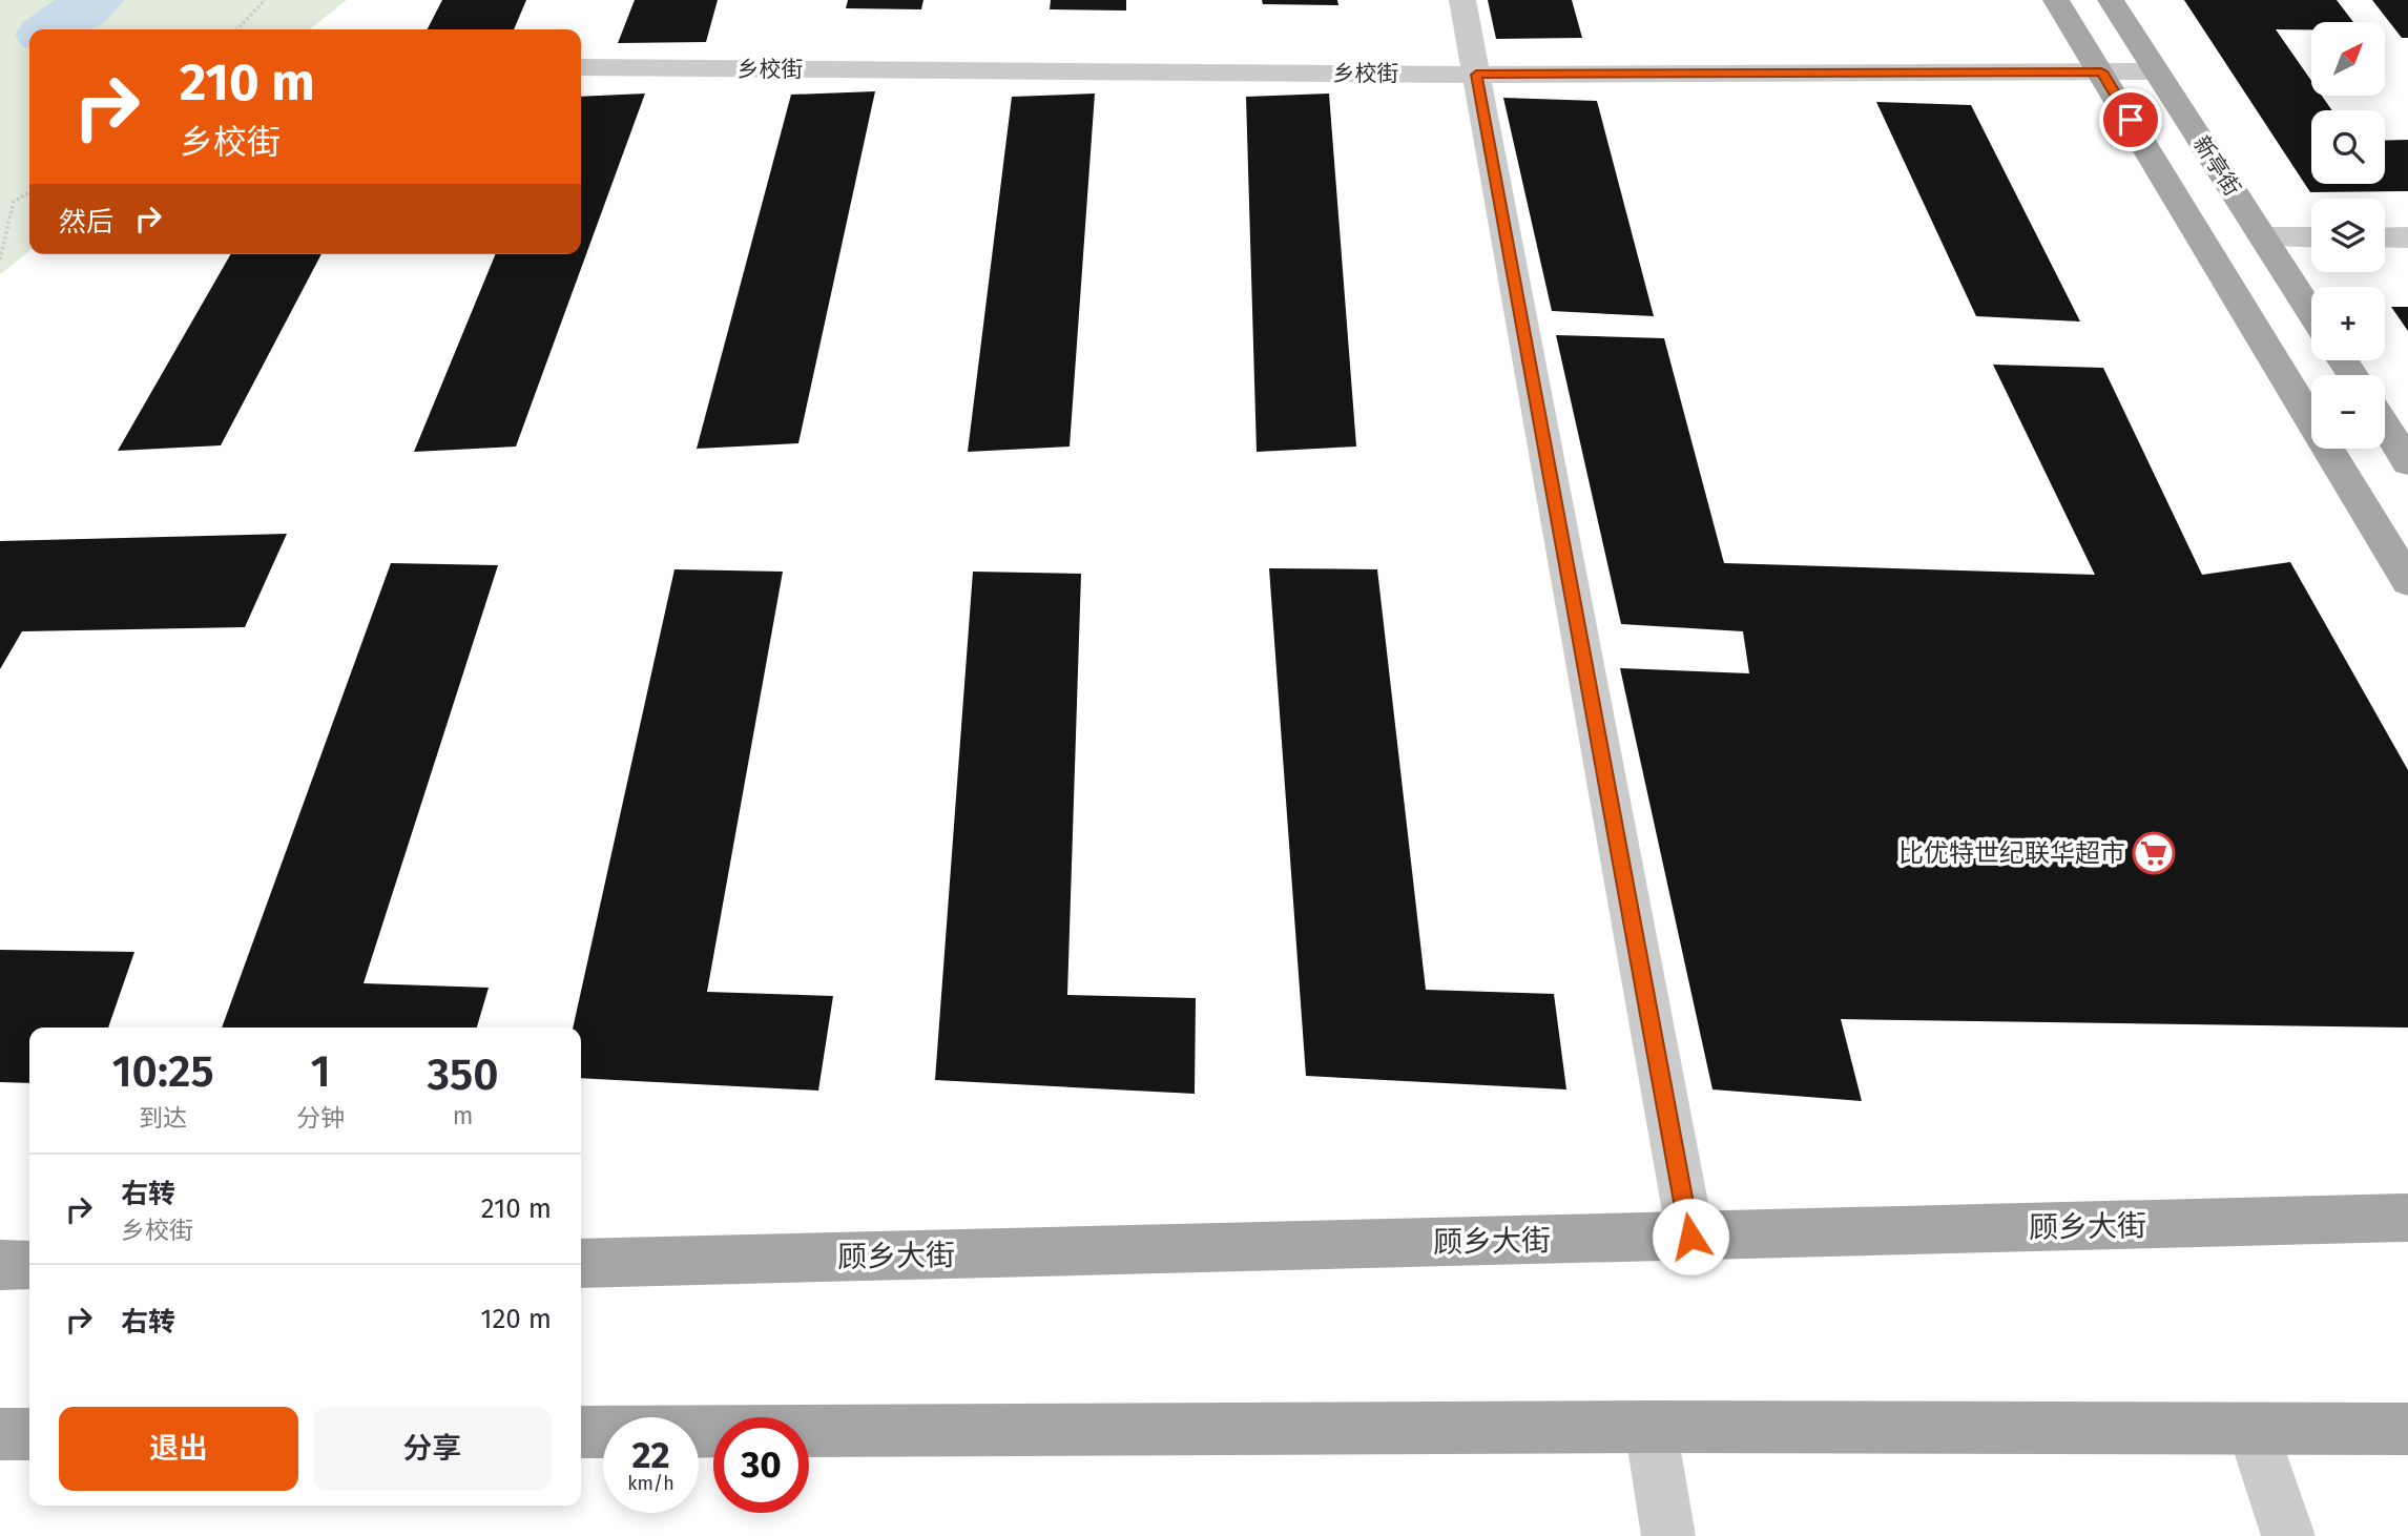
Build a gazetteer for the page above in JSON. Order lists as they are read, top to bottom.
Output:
{
  "streets": {
    "main road": ["新亭街", "顾乡大街"],
    "street": ["乡校街"]
  },
  "crossings": [
    ["乡校街", "新亭街"]
  ],
  "places": {
    "supermarket": ["比优特世纪联华超市"]
  },
  "north": "top right",
  "page": {
    "map_buttons": ["+", "−"],
    "turn": ["210 m", "乡校街"],
    "then": "然后",
    "eta": [
      "10:25",
      "到达",
      "1",
      "分钟",
      "350",
      "m"
    ],
    "list": [
      {
        "name": "右转",
        "note": "乡校街",
        "value": "210 m"
      },
      {
        "name": "右转",
        "value": "120 m"
      }
    ],
    "buttons": ["退出", "分享"],
    "speed": "22 km/h",
    "limit": "30"
  }
}
